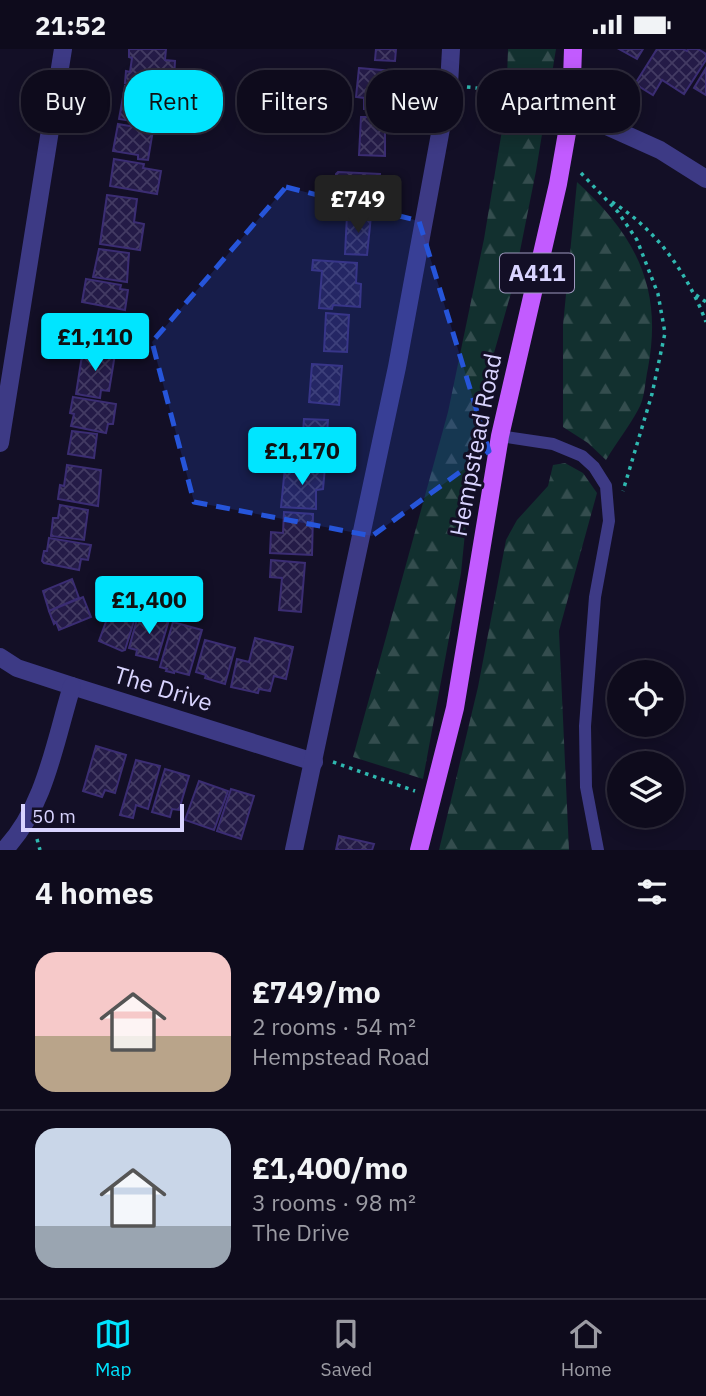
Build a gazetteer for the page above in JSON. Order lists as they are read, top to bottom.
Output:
{
  "streets": {
    "main road": ["A411", "Hempstead Road"],
    "street": ["The Drive"]
  },
  "scale_bar": "50 m",
  "page": {
    "status": "21:52",
    "chip": [
      "Buy",
      "Rent",
      "Filters",
      "New",
      "Apartment"
    ],
    "price": [
      "£749",
      "£1,110",
      "£1,170",
      "£1,400"
    ],
    "scale": "50 m",
    "heading": "4 homes",
    "list": [
      {
        "name": "£749/mo",
        "note": "2 rooms · 54 m² · Hempstead Road"
      },
      {
        "name": "£1,400/mo",
        "note": "3 rooms · 98 m² · The Drive"
      }
    ],
    "tabs": ["Map", "Saved", "Home"]
  }
}
